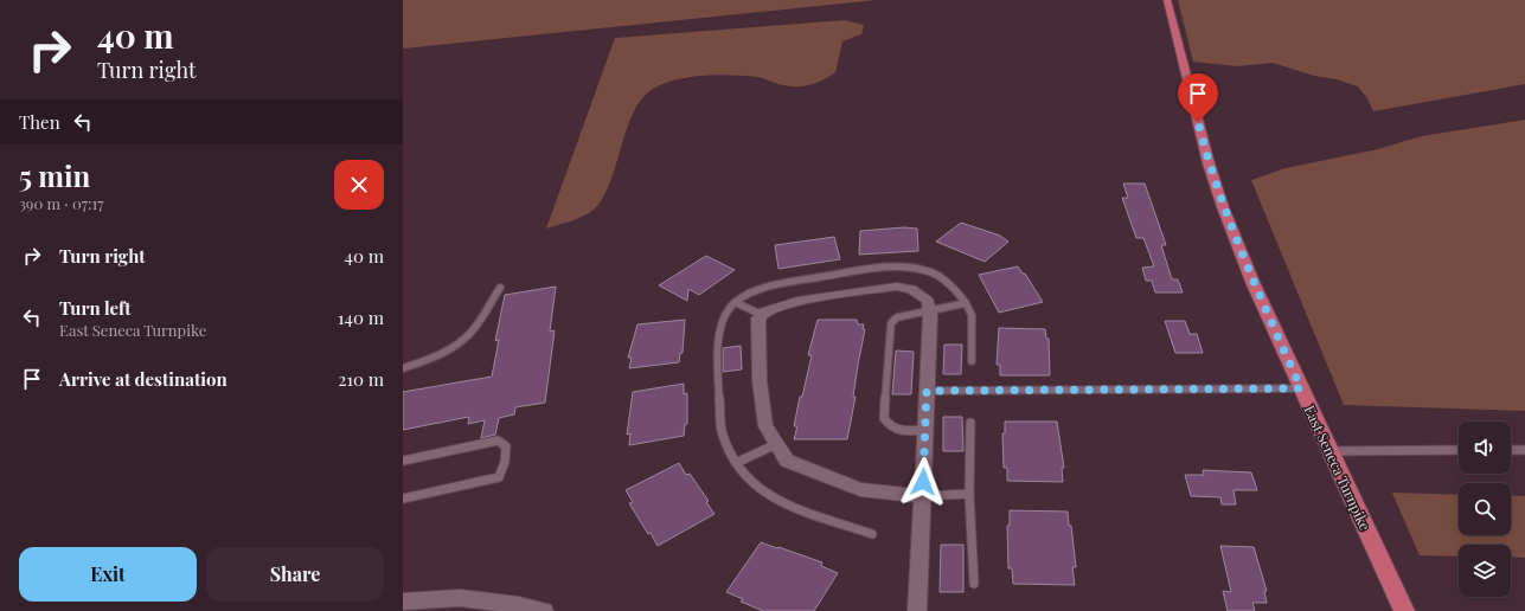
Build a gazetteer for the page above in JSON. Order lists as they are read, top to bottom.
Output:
{
  "streets": {
    "main road": ["East Seneca Turnpike"]
  },
  "page": {
    "turn": ["40 m", "Turn right"],
    "then": "Then",
    "heading": ["5 min", "390 m · 07:17"],
    "list": [
      {
        "name": "Turn right",
        "value": "40 m"
      },
      {
        "name": "Turn left",
        "note": "East Seneca Turnpike",
        "value": "140 m"
      },
      {
        "name": "Arrive at destination",
        "value": "210 m"
      }
    ],
    "buttons": ["Exit", "Share"]
  }
}
